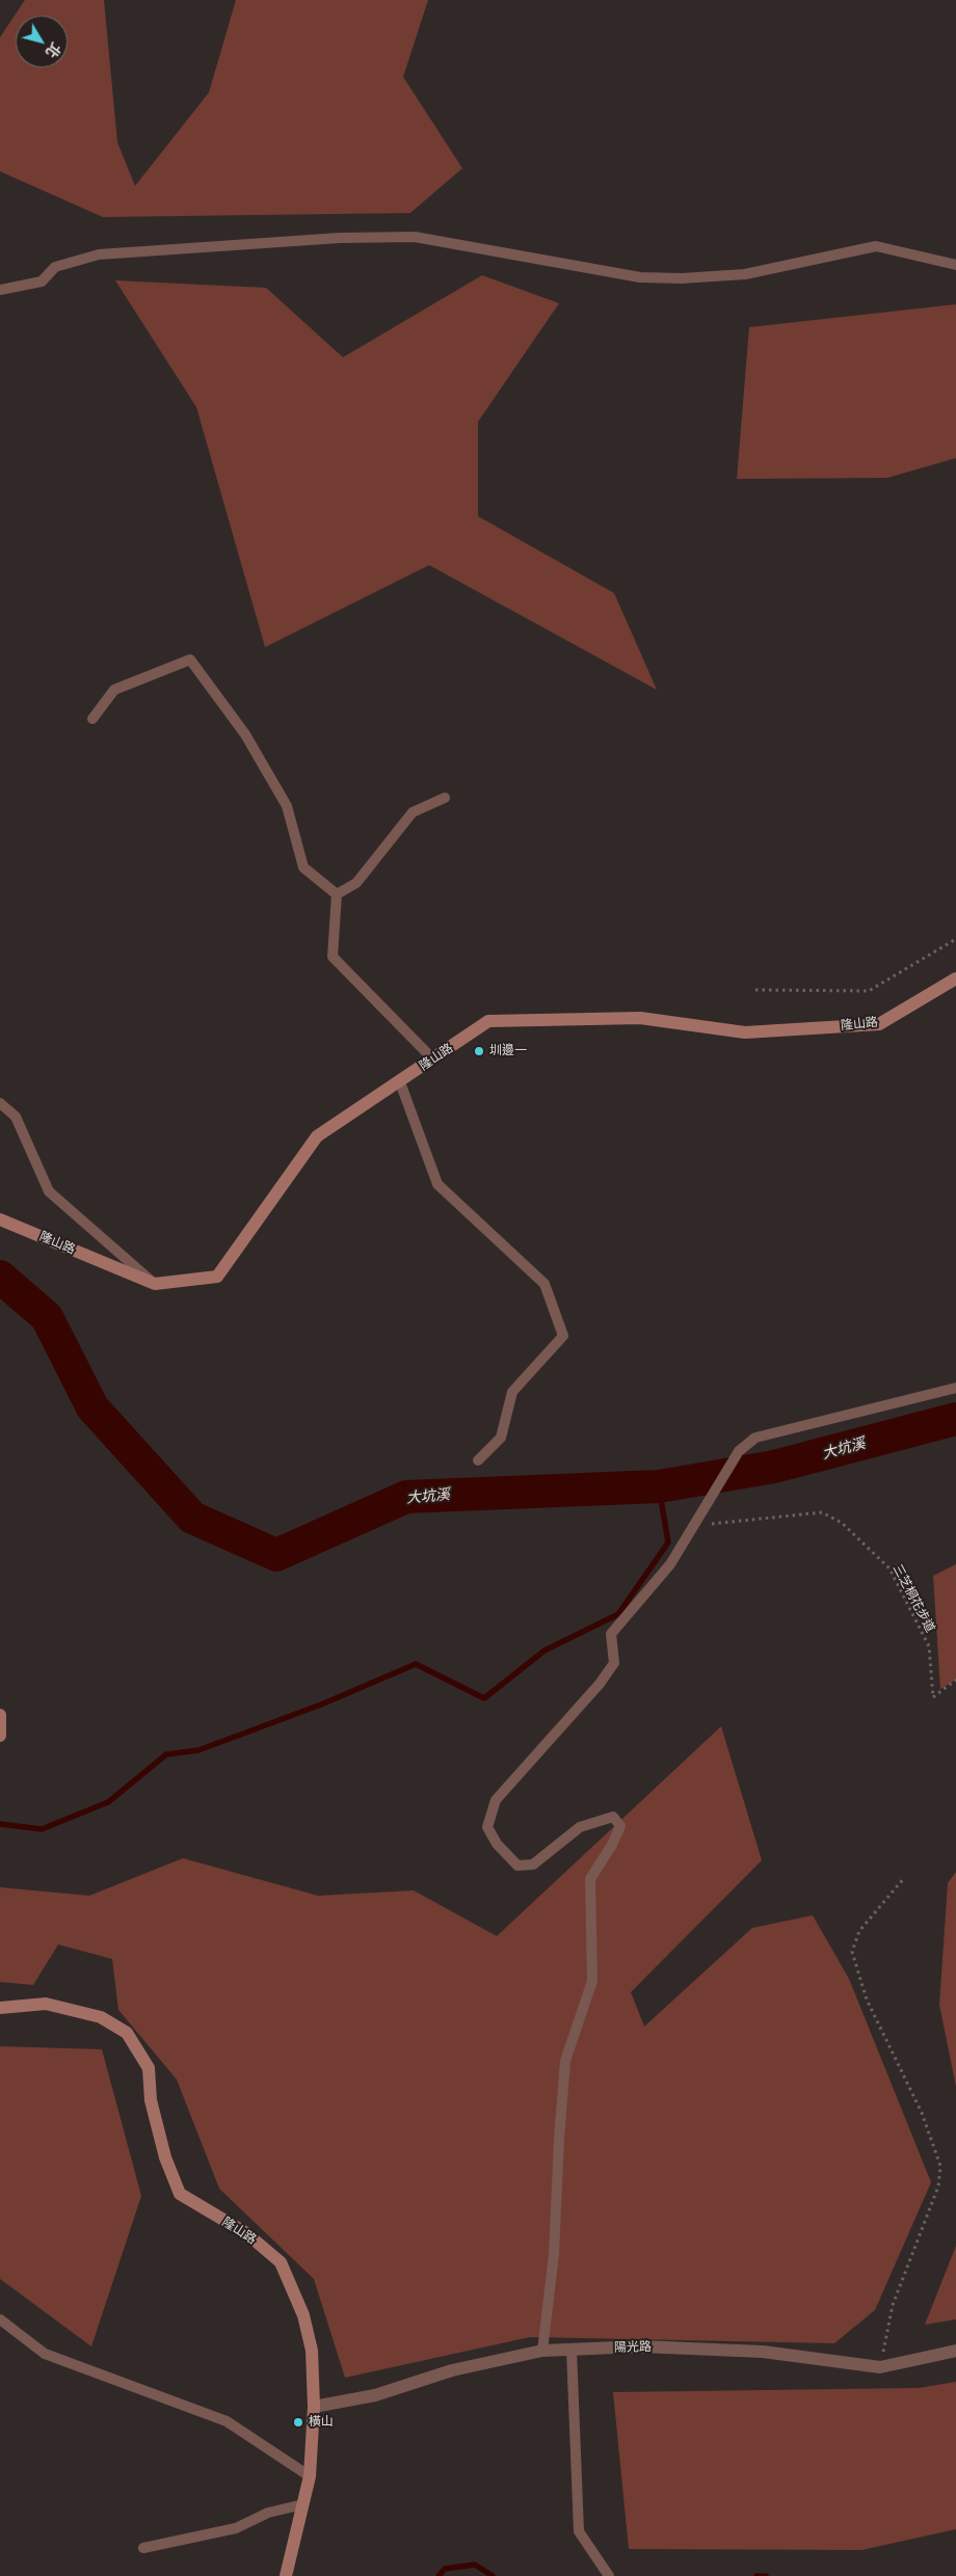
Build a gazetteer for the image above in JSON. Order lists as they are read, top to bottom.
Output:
{
  "streets": {
    "street": ["隆山路", "陽光路"],
    "path": ["三芝桐花步道"]
  },
  "crossings": [
    ["隆山路", "陽光路"]
  ],
  "water": ["大坑溪"],
  "places": ["圳邊一", "橫山"],
  "north": "bottom right"
}
